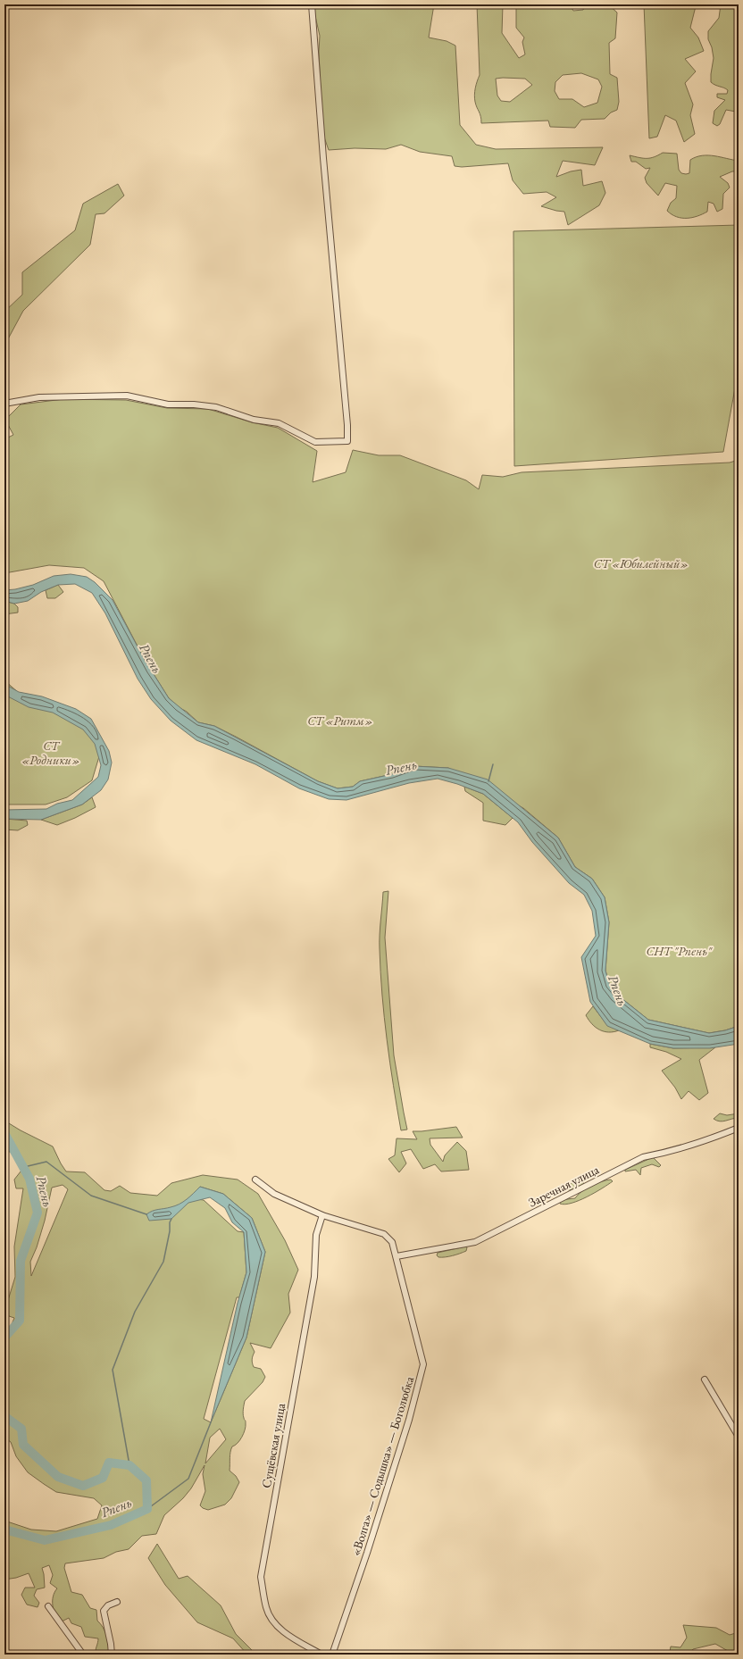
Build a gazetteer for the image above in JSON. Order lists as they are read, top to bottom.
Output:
{
  "streets": {
    "street": ["Заречная улица", "Сущёвская улица", "«Волга» — Содышка» — Боголюбка"]
  },
  "crossings": [
    ["Заречная улица", "«Волга» — Содышка» — Боголюбка"],
    ["Сущёвская улица", "«Волга» — Содышка» — Боголюбка"]
  ],
  "water": ["Рпень"],
  "parks": [
    "СТ «Юбилейный»",
    "СТ «Ритм»",
    "СТ «Родники»",
    "СНТ \"Рпень\""
  ]
}
